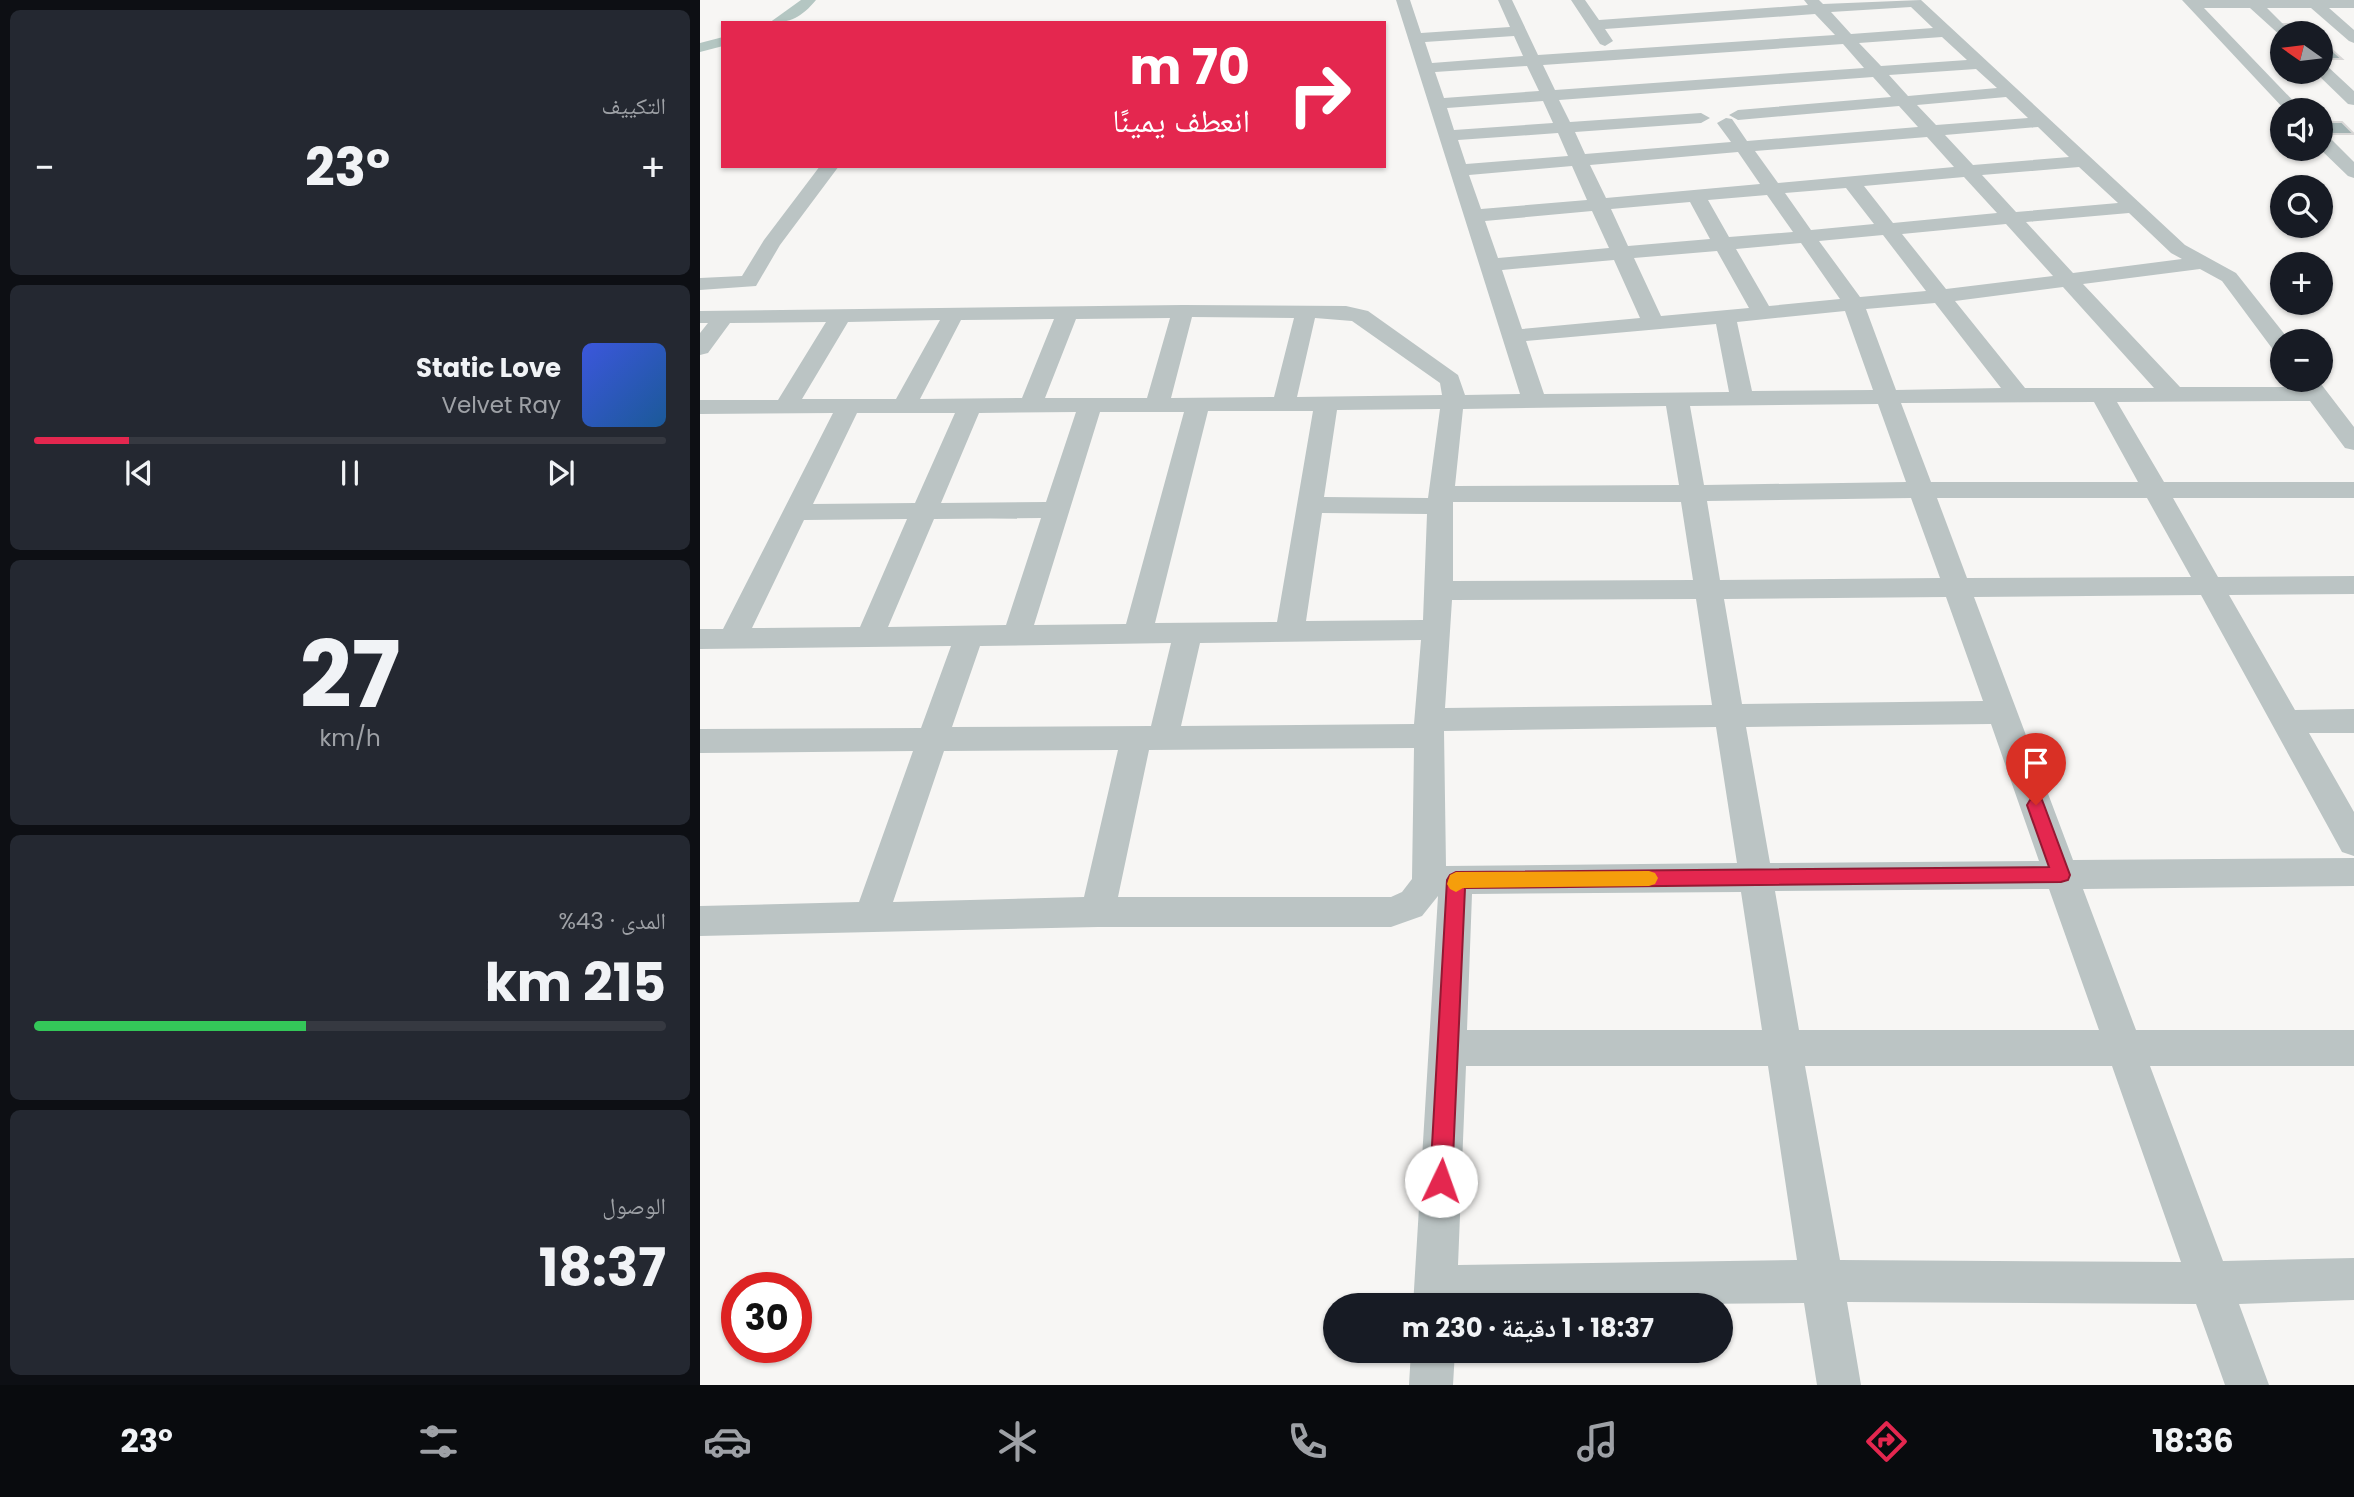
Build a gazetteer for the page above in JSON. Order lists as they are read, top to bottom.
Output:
{
  "north": "left",
  "page": {
    "tile": [
      "التكييف",
      ["27", "km/h"],
      ["المدى · 43%", "215 km"],
      ["الوصول", "18:37"]
    ],
    "map_buttons": ["+", "−"],
    "turn": ["70 m", "انعطف يمينًا"],
    "heat": ["−", "23°", "+"],
    "song": ["Static Love", "Velvet Ray"],
    "limit": "30",
    "trip": "18:37 · 1 دقيقة · 230 m",
    "tabs": ["18:36", "23°"]
  }
}
